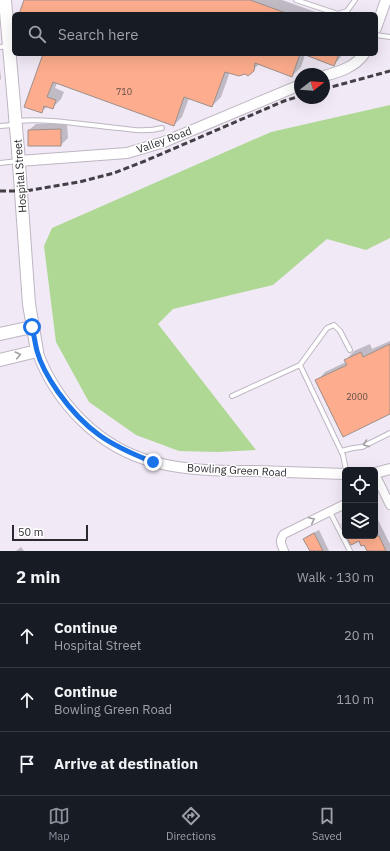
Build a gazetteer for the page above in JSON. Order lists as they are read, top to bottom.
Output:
{
  "streets": {
    "main road": ["Hospital Street"],
    "street": ["Valley Road", "Bowling Green Road"]
  },
  "crossings": [
    ["Valley Road", "Hospital Street"],
    ["Hospital Street", "Bowling Green Road"]
  ],
  "house_numbers": ["710", "2000"],
  "scale_bar": "50 m",
  "north": "right",
  "page": {
    "search": "Search here",
    "scale": "50 m",
    "heading": ["2 min", "Walk · 130 m"],
    "list": [
      ["Continue", "Hospital Street", "20 m"],
      ["Continue", "Bowling Green Road", "110 m"],
      "Arrive at destination"
    ],
    "nav": ["Map", "Directions", "Saved"]
  }
}
